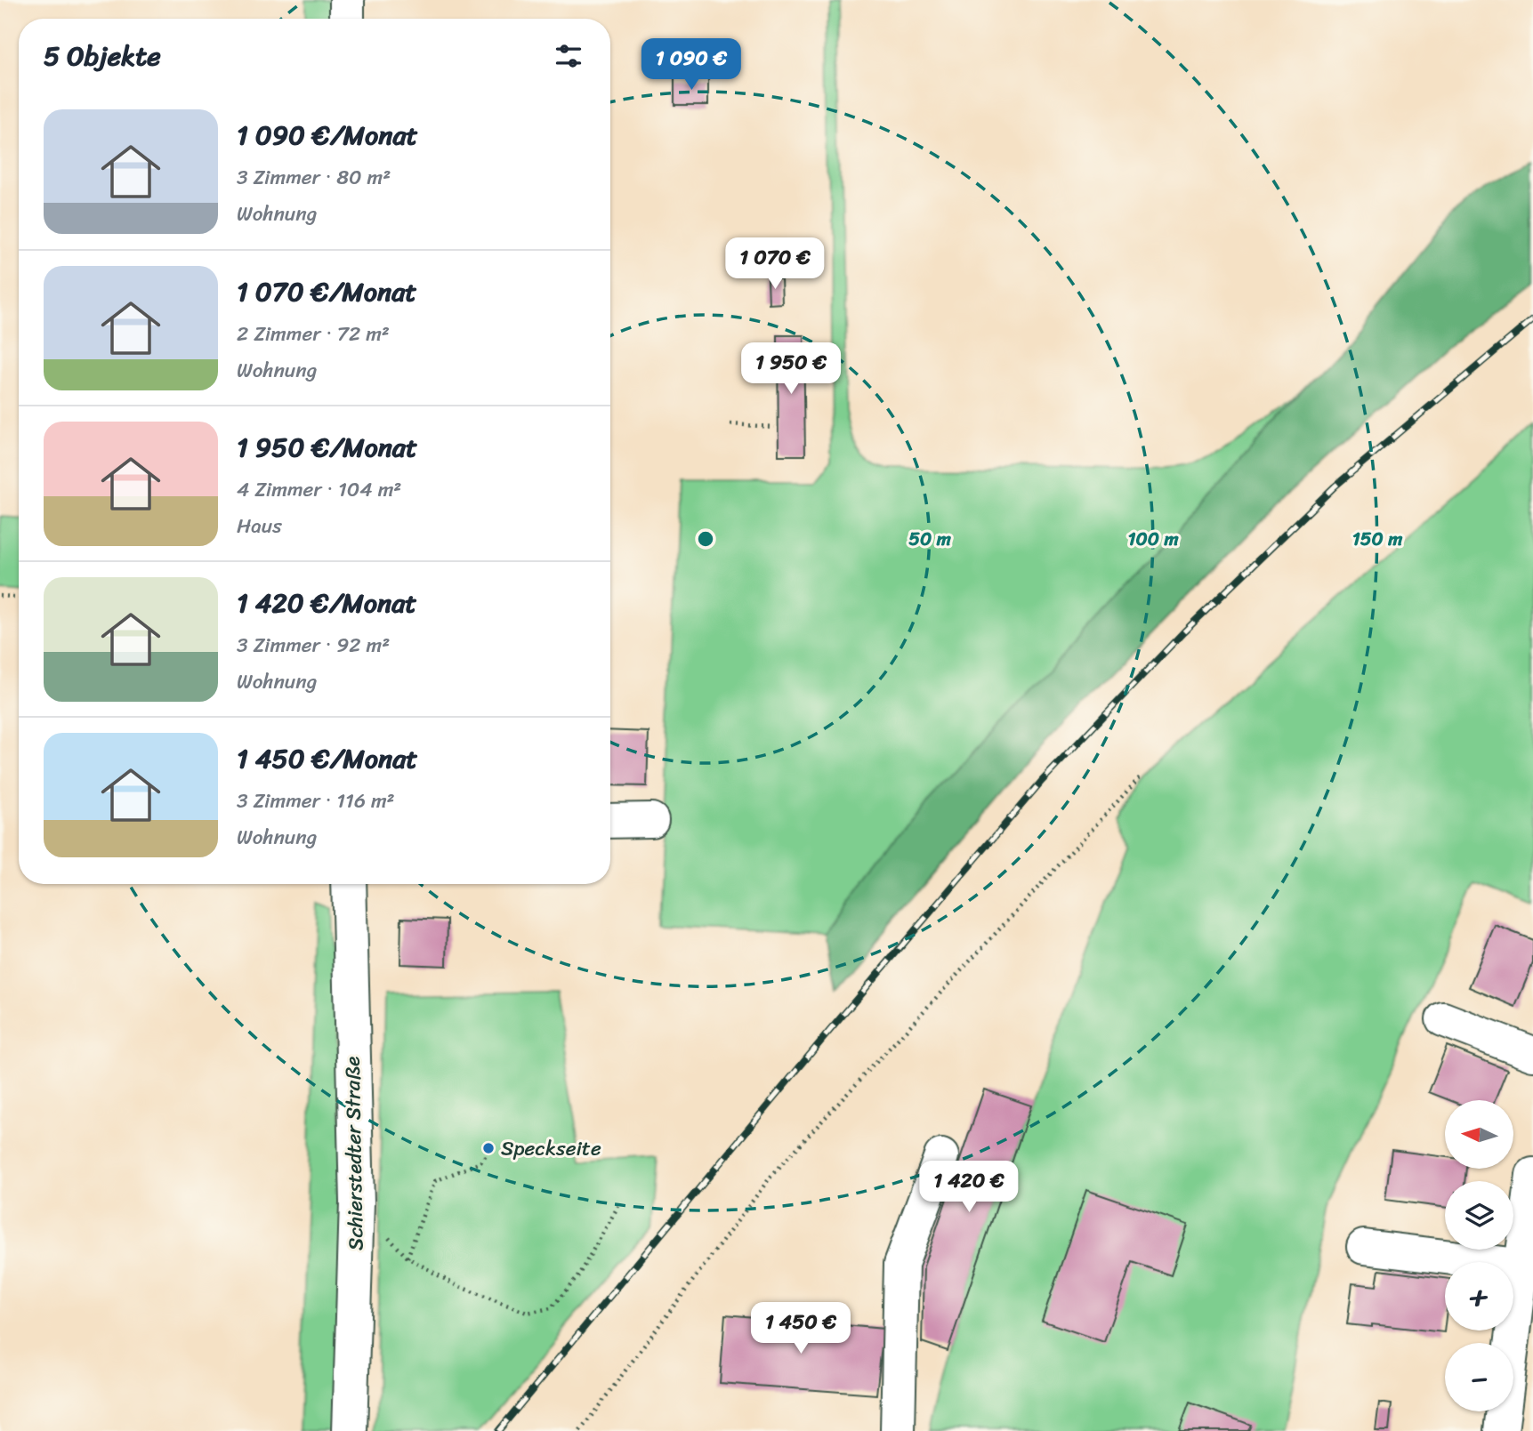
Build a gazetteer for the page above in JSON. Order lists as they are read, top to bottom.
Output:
{
  "streets": {
    "street": ["Schierstedter Straße"]
  },
  "places": ["Speckseite"],
  "north": "left",
  "page": {
    "heading": "5 Objekte",
    "price": [
      "1 090 €",
      "1 070 €",
      "1 950 €",
      "1 420 €",
      "1 450 €"
    ],
    "list": [
      {
        "name": "1 090 €/Monat",
        "note": "3 Zimmer · 80 m² · Wohnung"
      },
      {
        "name": "1 070 €/Monat",
        "note": "2 Zimmer · 72 m² · Wohnung"
      },
      {
        "name": "1 950 €/Monat",
        "note": "4 Zimmer · 104 m² · Haus"
      },
      {
        "name": "1 420 €/Monat",
        "note": "3 Zimmer · 92 m² · Wohnung"
      },
      {
        "name": "1 450 €/Monat",
        "note": "3 Zimmer · 116 m² · Wohnung"
      }
    ],
    "map_buttons": ["+", "−"]
  },
  "rings": ["50 m", "100 m", "150 m"]
}
